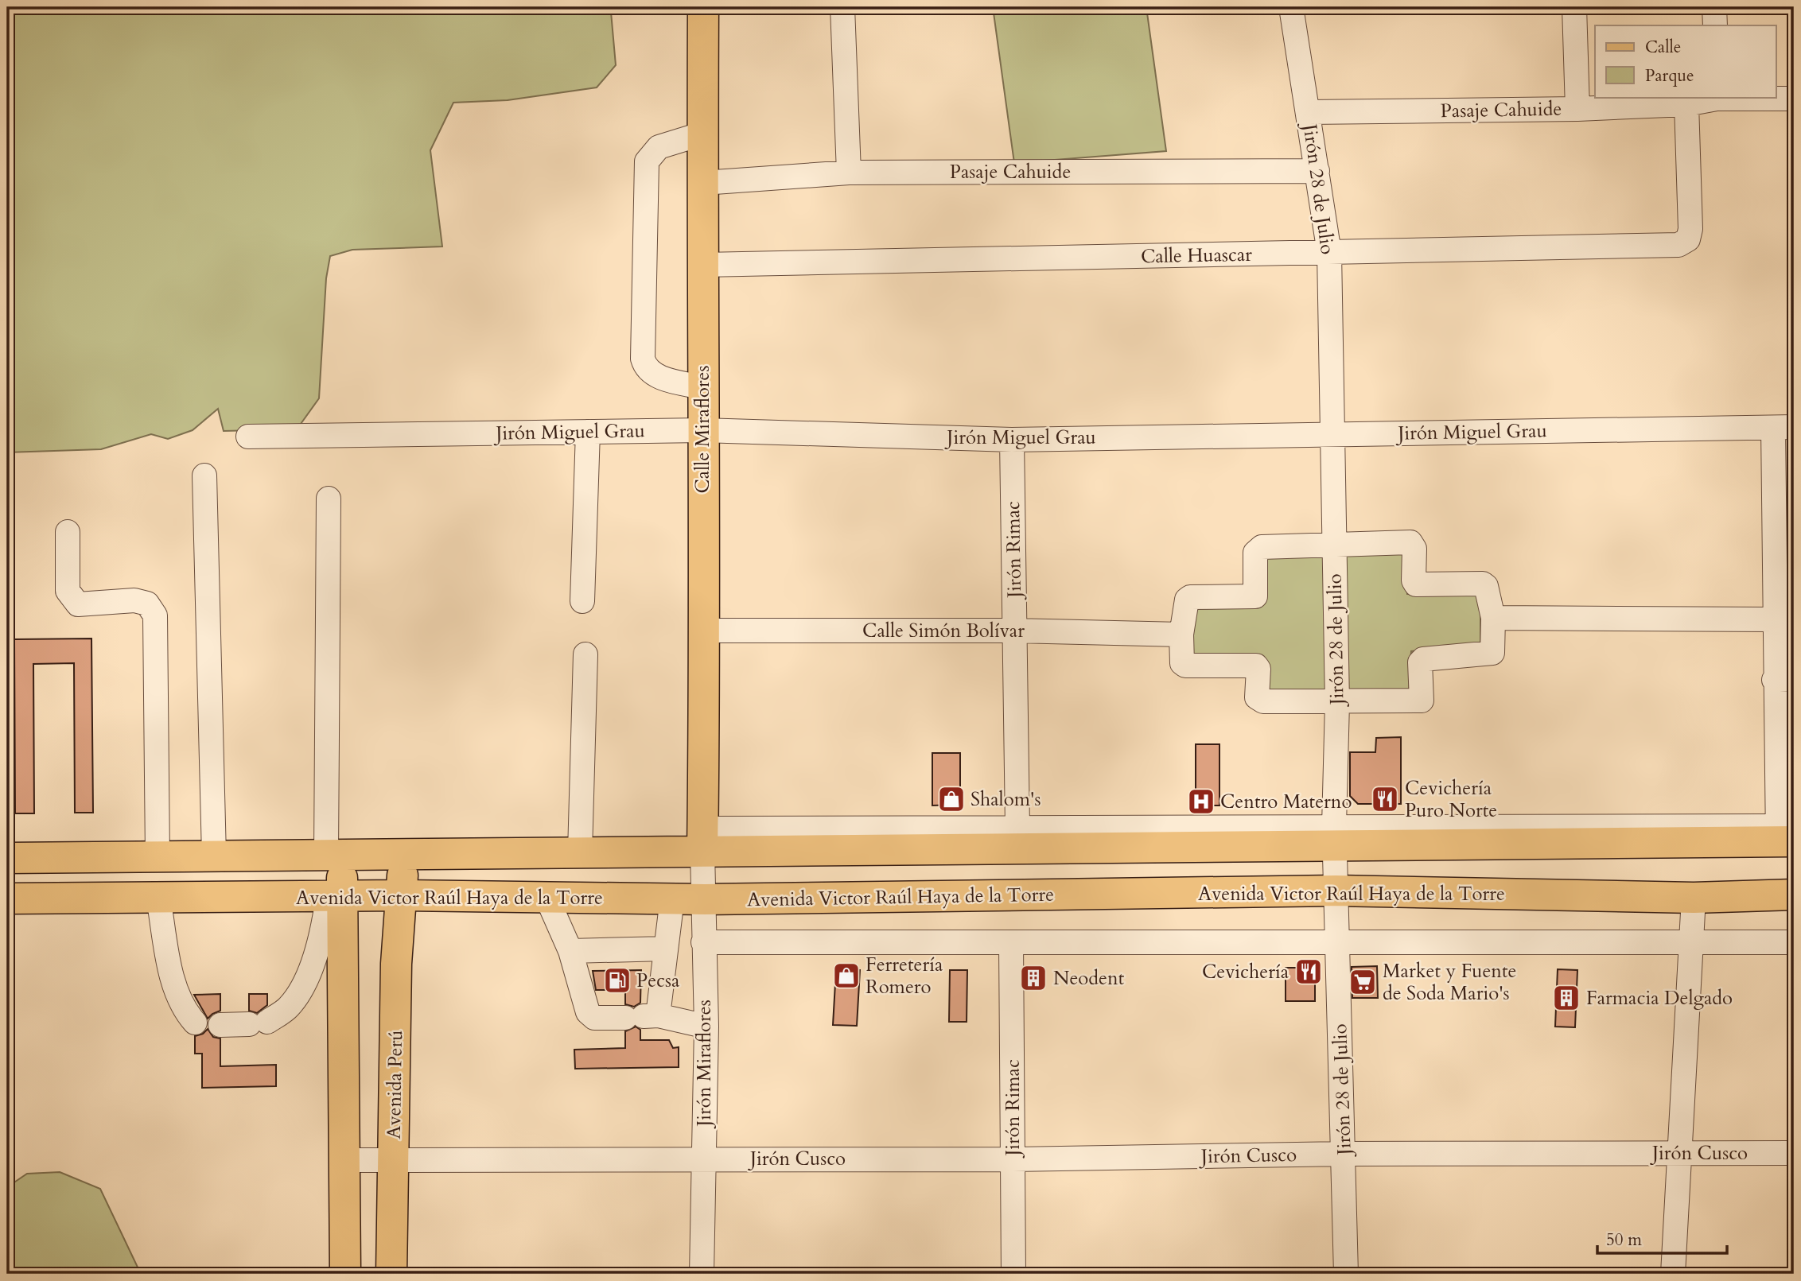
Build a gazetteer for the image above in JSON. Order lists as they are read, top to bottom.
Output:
{
  "streets": {
    "main road": ["Calle Miraflores", "Avenida Victor Raúl Haya de la Torre", "Avenida Perú"],
    "street": [
      "Pasaje Cahuide",
      "Jirón 28 de Julio",
      "Calle Huascar",
      "Jirón Miguel Grau",
      "Jirón Rimac",
      "Calle Simón Bolívar",
      "Jirón Miraflores",
      "Jirón Cusco"
    ]
  },
  "crossings": [
    ["Pasaje Cahuide", "Jirón 28 de Julio"],
    ["Pasaje Cahuide", "Calle Huascar"],
    ["Pasaje Cahuide", "Calle Miraflores"],
    ["Jirón 28 de Julio", "Calle Huascar"],
    ["Jirón 28 de Julio", "Jirón Miguel Grau"],
    ["Jirón 28 de Julio", "Avenida Victor Raúl Haya de la Torre"],
    ["Jirón 28 de Julio", "Jirón Cusco"],
    ["Calle Huascar", "Calle Miraflores"],
    ["Calle Miraflores", "Jirón Miguel Grau"],
    ["Calle Miraflores", "Calle Simón Bolívar"],
    ["Calle Miraflores", "Jirón Miraflores"],
    ["Jirón Miguel Grau", "Jirón Rimac"],
    ["Jirón Rimac", "Calle Simón Bolívar"],
    ["Jirón Rimac", "Jirón Cusco"],
    ["Avenida Victor Raúl Haya de la Torre", "Jirón Miraflores"],
    ["Avenida Victor Raúl Haya de la Torre", "Avenida Perú"],
    ["Jirón Miraflores", "Jirón Cusco"],
    ["Avenida Perú", "Jirón Cusco"]
  ],
  "places": {
    "shop": ["Shalom's", "Ferretería Romero"],
    "restaurant": ["Cevichería Puro Norte", "Cevichería"],
    "hospital": ["Centro Materno"],
    "building": ["Neodent", "Farmacia Delgado"],
    "fuel station": ["Pecsa"],
    "supermarket": ["Market y Fuente de Soda Mario's"]
  },
  "legend": ["Calle", "Parque"],
  "scale_bar": "50 m"
}
